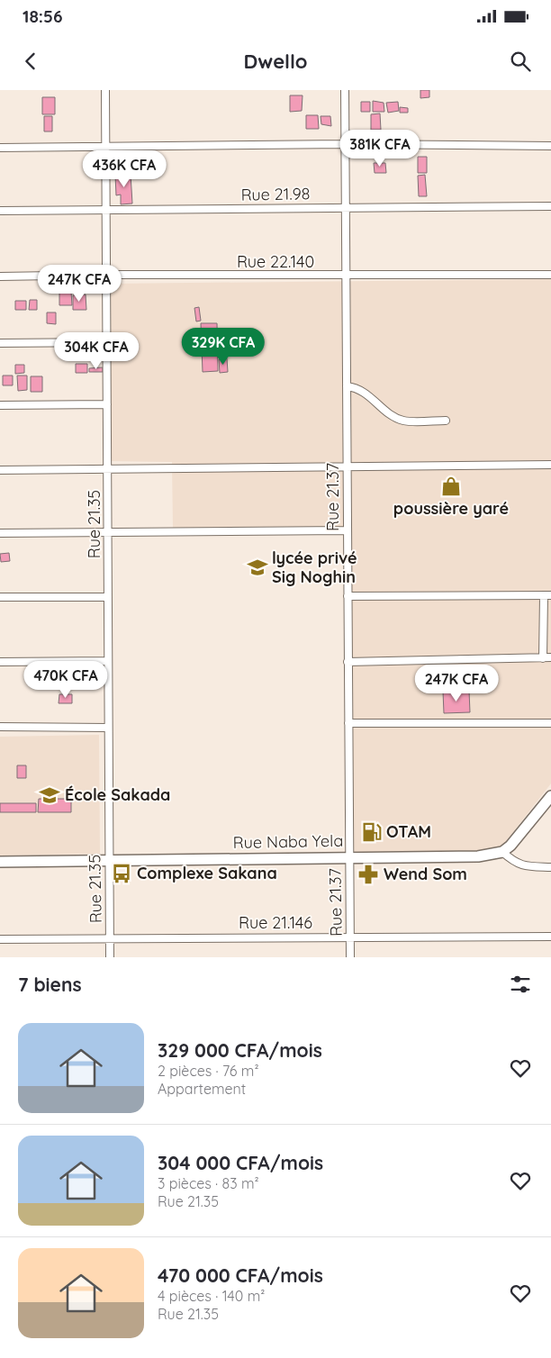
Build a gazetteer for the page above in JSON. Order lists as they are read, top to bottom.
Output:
{
  "streets": {
    "street": [
      "Rue 21.98",
      "Rue 22.140",
      "Rue 21.37",
      "Rue 21.35",
      "Rue Naba Yela",
      "Rue 21.146"
    ]
  },
  "crossings": [
    ["Rue 21.98", "Rue 21.37"],
    ["Rue 21.98", "Rue 21.35"],
    ["Rue 22.140", "Rue 21.37"],
    ["Rue 22.140", "Rue 21.35"],
    ["Rue 21.37", "Rue Naba Yela"],
    ["Rue 21.37", "Rue 21.146"],
    ["Rue 21.35", "Rue Naba Yela"],
    ["Rue 21.35", "Rue 21.146"]
  ],
  "places": {
    "shop": ["poussière yaré"],
    "school or university": ["lycée privé Sig Noghin", "École Sakada"],
    "fuel station": ["OTAM"],
    "bus stop": ["Complexe Sakana"],
    "pharmacy": ["Wend Som"]
  },
  "page": {
    "status": "18:56",
    "header": "Dwello",
    "price": [
      "381K CFA",
      "436K CFA",
      "247K CFA",
      "329K CFA",
      "304K CFA",
      "470K CFA",
      "247K CFA"
    ],
    "heading": "7 biens",
    "list": [
      {
        "name": "329 000 CFA/mois",
        "note": "2 pièces · 76 m² · Appartement"
      },
      {
        "name": "304 000 CFA/mois",
        "note": "3 pièces · 83 m² · Rue 21.35"
      },
      {
        "name": "470 000 CFA/mois",
        "note": "4 pièces · 140 m² · Rue 21.35"
      }
    ]
  }
}
